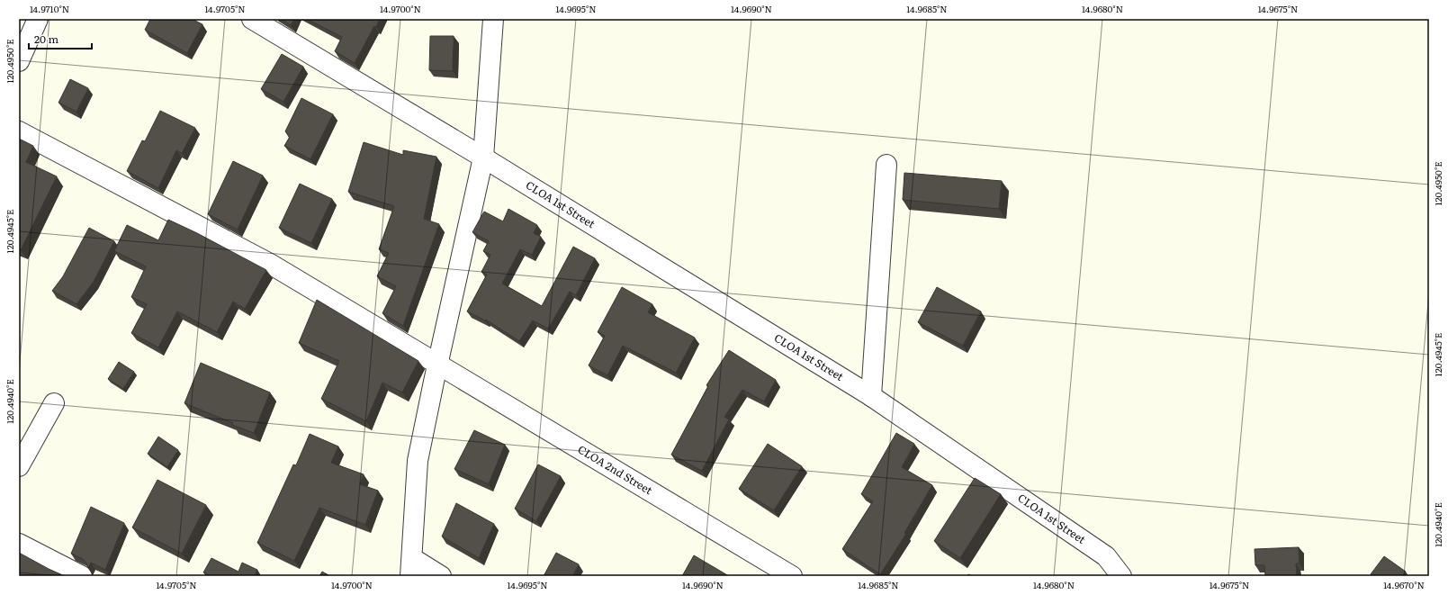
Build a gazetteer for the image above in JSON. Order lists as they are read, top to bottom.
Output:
{
  "streets": {
    "street": ["CLOA 1st Street", "CLOA 2nd Street"]
  },
  "scale_bar": "20 m",
  "coordinates": [
    "14.9710°N",
    "14.9705°N",
    "14.9700°N",
    "14.9695°N",
    "14.9690°N",
    "14.9685°N",
    "14.9680°N",
    "14.9675°N",
    "120.4950°E",
    "120.4945°E",
    "120.4940°E",
    "14.9670°N"
  ]
}
